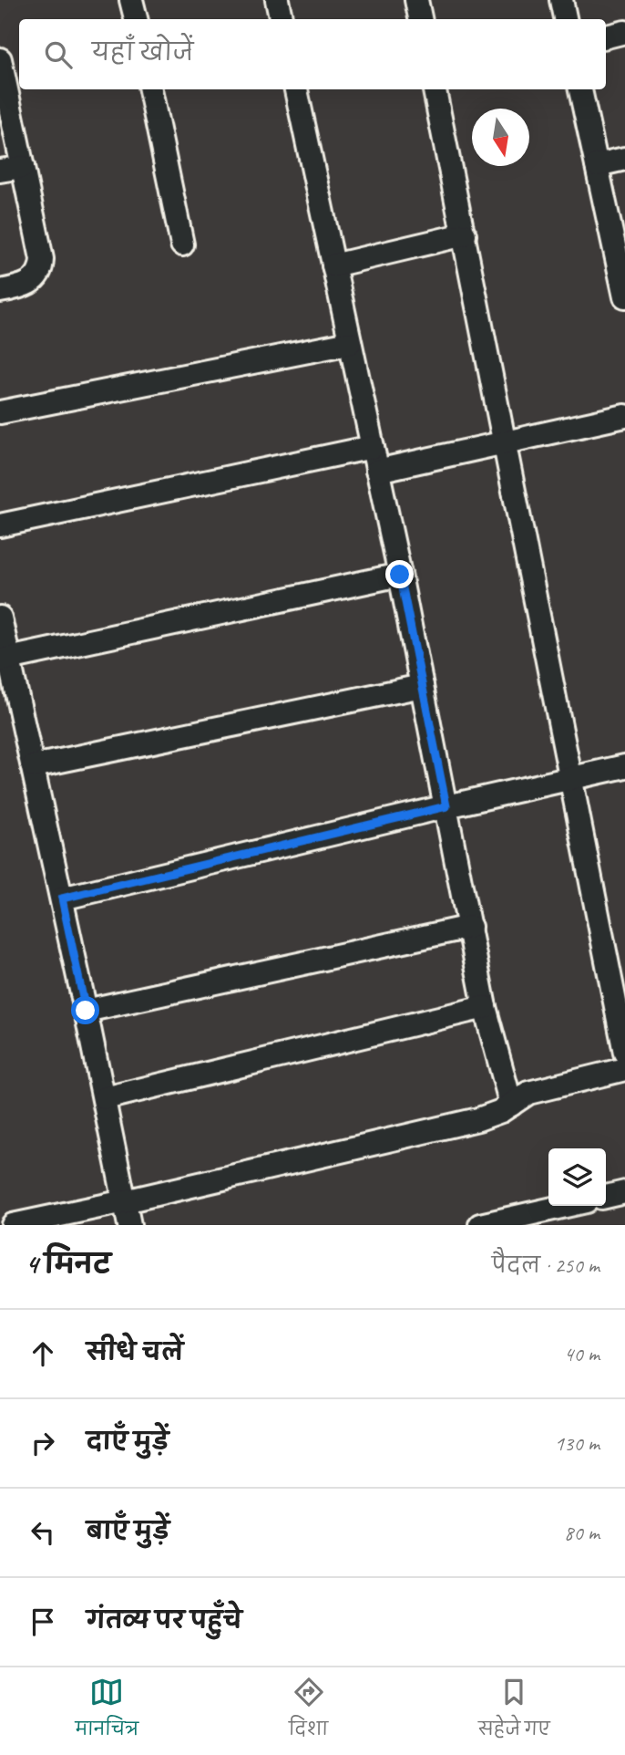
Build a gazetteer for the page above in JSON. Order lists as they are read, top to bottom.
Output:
{
  "north": "bottom",
  "page": {
    "search": "यहाँ खोजें",
    "heading": ["4 मिनट", "पैदल · 250 m"],
    "list": [
      ["सीधे चलें", "40 m"],
      ["दाएँ मुड़ें", "130 m"],
      ["बाएँ मुड़ें", "80 m"],
      "गंतव्य पर पहुँचे"
    ],
    "nav": ["मानचित्र", "दिशा", "सहेजे गए"]
  }
}
